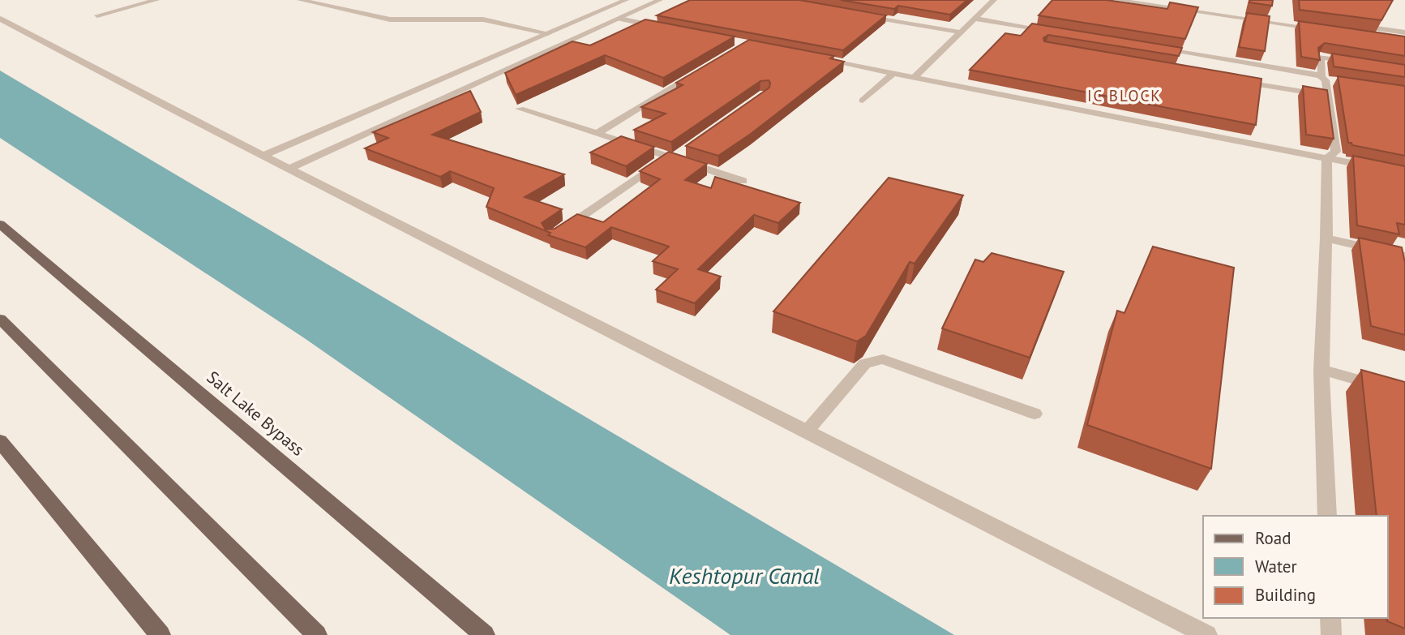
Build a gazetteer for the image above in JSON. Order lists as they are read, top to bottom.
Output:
{
  "streets": {
    "main road": ["Salt Lake Bypass"]
  },
  "districts": ["IC BLOCK"],
  "water": ["Keshtopur Canal"],
  "legend": ["Road", "Water", "Building"]
}
